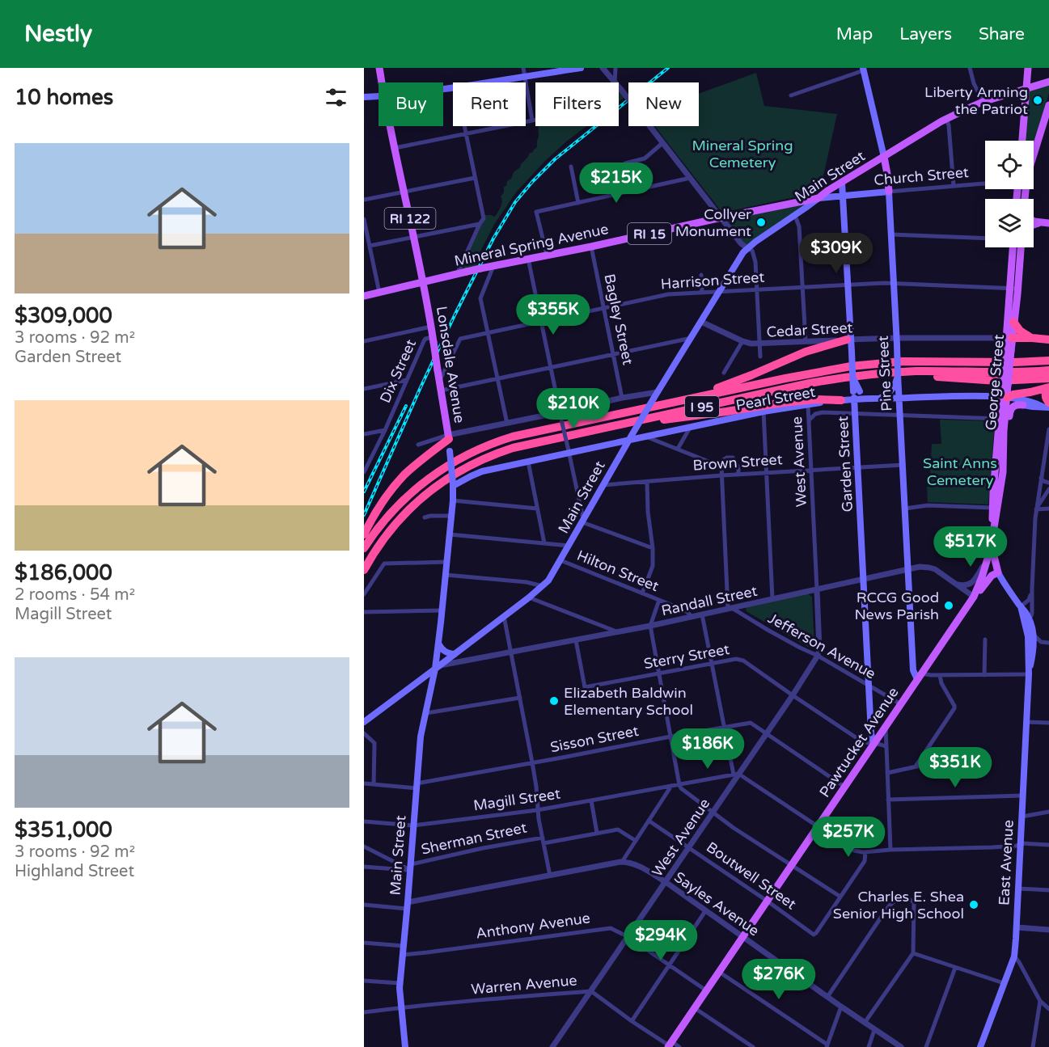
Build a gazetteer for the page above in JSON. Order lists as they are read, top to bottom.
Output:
{
  "streets": {
    "highway": ["I 95"],
    "main road": [
      "Main Street",
      "Church Street",
      "RI 122",
      "RI 15",
      "Mineral Spring Avenue",
      "Lonsdale Avenue",
      "Pine Street",
      "George Street",
      "Pearl Street",
      "Garden Street",
      "Pawtucket Avenue",
      "East Avenue"
    ],
    "street": [
      "Harrison Street",
      "Bagley Street",
      "Cedar Street",
      "Dix Street",
      "West Avenue",
      "Brown Street",
      "Hilton Street",
      "Randall Street",
      "Jefferson Avenue",
      "Sterry Street",
      "Sisson Street",
      "Magill Street",
      "Sherman Street",
      "Boutwell Street",
      "Sayles Avenue",
      "Anthony Avenue",
      "Warren Avenue"
    ]
  },
  "crossings": [
    ["Main Street", "Church Street"],
    ["Main Street", "Mineral Spring Avenue"],
    ["Main Street", "Harrison Street"],
    ["Main Street", "Cedar Street"],
    ["Main Street", "Lonsdale Avenue"],
    ["Main Street", "Pine Street"],
    ["Main Street", "Pearl Street"],
    ["Main Street", "Brown Street"],
    ["Main Street", "Hilton Street"],
    ["Main Street", "Randall Street"],
    ["Main Street", "Sisson Street"],
    ["Main Street", "Magill Street"],
    ["Main Street", "Sherman Street"],
    ["Main Street", "Sayles Avenue"],
    ["Main Street", "Anthony Avenue"],
    ["Main Street", "Warren Avenue"],
    ["Church Street", "Mineral Spring Avenue"],
    ["Church Street", "Pine Street"],
    ["Mineral Spring Avenue", "Bagley Street"],
    ["Mineral Spring Avenue", "Lonsdale Avenue"],
    ["Harrison Street", "Bagley Street"],
    ["Harrison Street", "Lonsdale Avenue"],
    ["Harrison Street", "Pine Street"],
    ["Harrison Street", "George Street"],
    ["Cedar Street", "Pine Street"],
    ["Cedar Street", "George Street"],
    ["Cedar Street", "Garden Street"],
    ["Lonsdale Avenue", "Dix Street"],
    ["Lonsdale Avenue", "Pearl Street"],
    ["Lonsdale Avenue", "Randall Street"],
    ["Pine Street", "Pearl Street"],
    ["Pine Street", "Brown Street"],
    ["Pine Street", "Randall Street"],
    ["Pine Street", "Pawtucket Avenue"],
    ["George Street", "Pearl Street"],
    ["George Street", "Pawtucket Avenue"],
    ["George Street", "East Avenue"],
    ["Pearl Street", "West Avenue"],
    ["Pearl Street", "Garden Street"],
    ["West Avenue", "Brown Street"],
    ["West Avenue", "Randall Street"],
    ["West Avenue", "Jefferson Avenue"],
    ["West Avenue", "Sterry Street"],
    ["West Avenue", "Sisson Street"],
    ["West Avenue", "Boutwell Street"],
    ["West Avenue", "Sayles Avenue"],
    ["West Avenue", "Anthony Avenue"],
    ["West Avenue", "Warren Avenue"],
    ["Brown Street", "Garden Street"],
    ["Garden Street", "Randall Street"],
    ["Garden Street", "Jefferson Avenue"],
    ["Garden Street", "Sterry Street"],
    ["Garden Street", "Pawtucket Avenue"],
    ["Hilton Street", "Randall Street"],
    ["Randall Street", "Jefferson Avenue"],
    ["Randall Street", "Sterry Street"],
    ["Randall Street", "Pawtucket Avenue"],
    ["Jefferson Avenue", "Pawtucket Avenue"],
    ["Sterry Street", "Pawtucket Avenue"],
    ["Sisson Street", "Pawtucket Avenue"],
    ["Pawtucket Avenue", "Boutwell Street"],
    ["Pawtucket Avenue", "Sayles Avenue"],
    ["Pawtucket Avenue", "Anthony Avenue"],
    ["Pawtucket Avenue", "Warren Avenue"]
  ],
  "parks": ["Mineral Spring Cemetery", "Saint Anns Cemetery"],
  "places": [
    "Liberty Arming the Patriot",
    "Collyer Monument",
    "RCCG Good News Parish",
    "Elizabeth Baldwin Elementary School",
    "Charles E. Shea Senior High School"
  ],
  "page": {
    "header": "Nestly",
    "nav": ["Map", "Layers", "Share"],
    "heading": "10 homes",
    "chip": [
      "Buy",
      "Rent",
      "Filters",
      "New"
    ],
    "list": [
      {
        "name": "$309,000",
        "note": "3 rooms · 92 m² · Garden Street"
      },
      {
        "name": "$186,000",
        "note": "2 rooms · 54 m² · Magill Street"
      },
      {
        "name": "$351,000",
        "note": "3 rooms · 92 m² · Highland Street"
      }
    ],
    "price": [
      "$215K",
      "$309K",
      "$355K",
      "$210K",
      "$517K",
      "$186K",
      "$351K",
      "$257K",
      "$294K",
      "$276K"
    ]
  }
}
